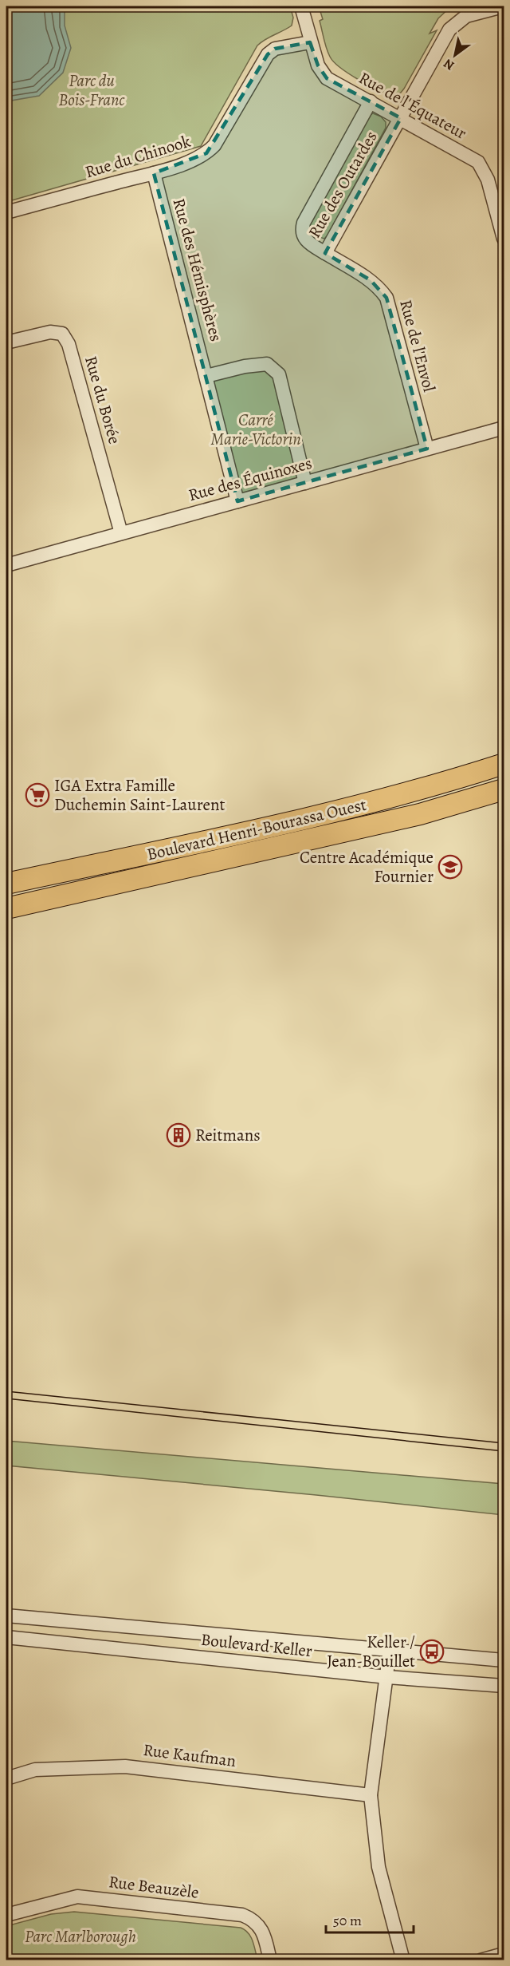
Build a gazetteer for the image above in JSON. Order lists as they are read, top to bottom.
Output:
{
  "streets": {
    "main road": ["Boulevard Henri-Bourassa Ouest"],
    "street": [
      "Rue de l'Équateur",
      "Rue du Chinook",
      "Rue des Outardes",
      "Rue des Hémisphères",
      "Rue de l'Envol",
      "Rue du Borée",
      "Rue des Équinoxes",
      "Boulevard Keller",
      "Rue Kaufman",
      "Rue Beauzèle"
    ]
  },
  "crossings": [
    ["Rue de l'Équateur", "Rue du Chinook"],
    ["Rue de l'Équateur", "Rue des Outardes"],
    ["Rue du Chinook", "Rue des Hémisphères"],
    ["Rue des Outardes", "Rue de l'Envol"],
    ["Rue des Hémisphères", "Rue des Équinoxes"],
    ["Rue de l'Envol", "Rue des Équinoxes"],
    ["Rue du Borée", "Rue des Équinoxes"]
  ],
  "parks": ["Parc du Bois-Franc", "Carré Marie-Victorin", "Parc Marlborough"],
  "places": {
    "supermarket": ["IGA Extra Famille Duchemin Saint-Laurent"],
    "school or university": ["Centre Académique Fournier"],
    "building": ["Reitmans"],
    "bus stop": ["Keller / Jean-Bouillet"]
  },
  "scale_bar": "50 m",
  "north": "bottom left"
}
